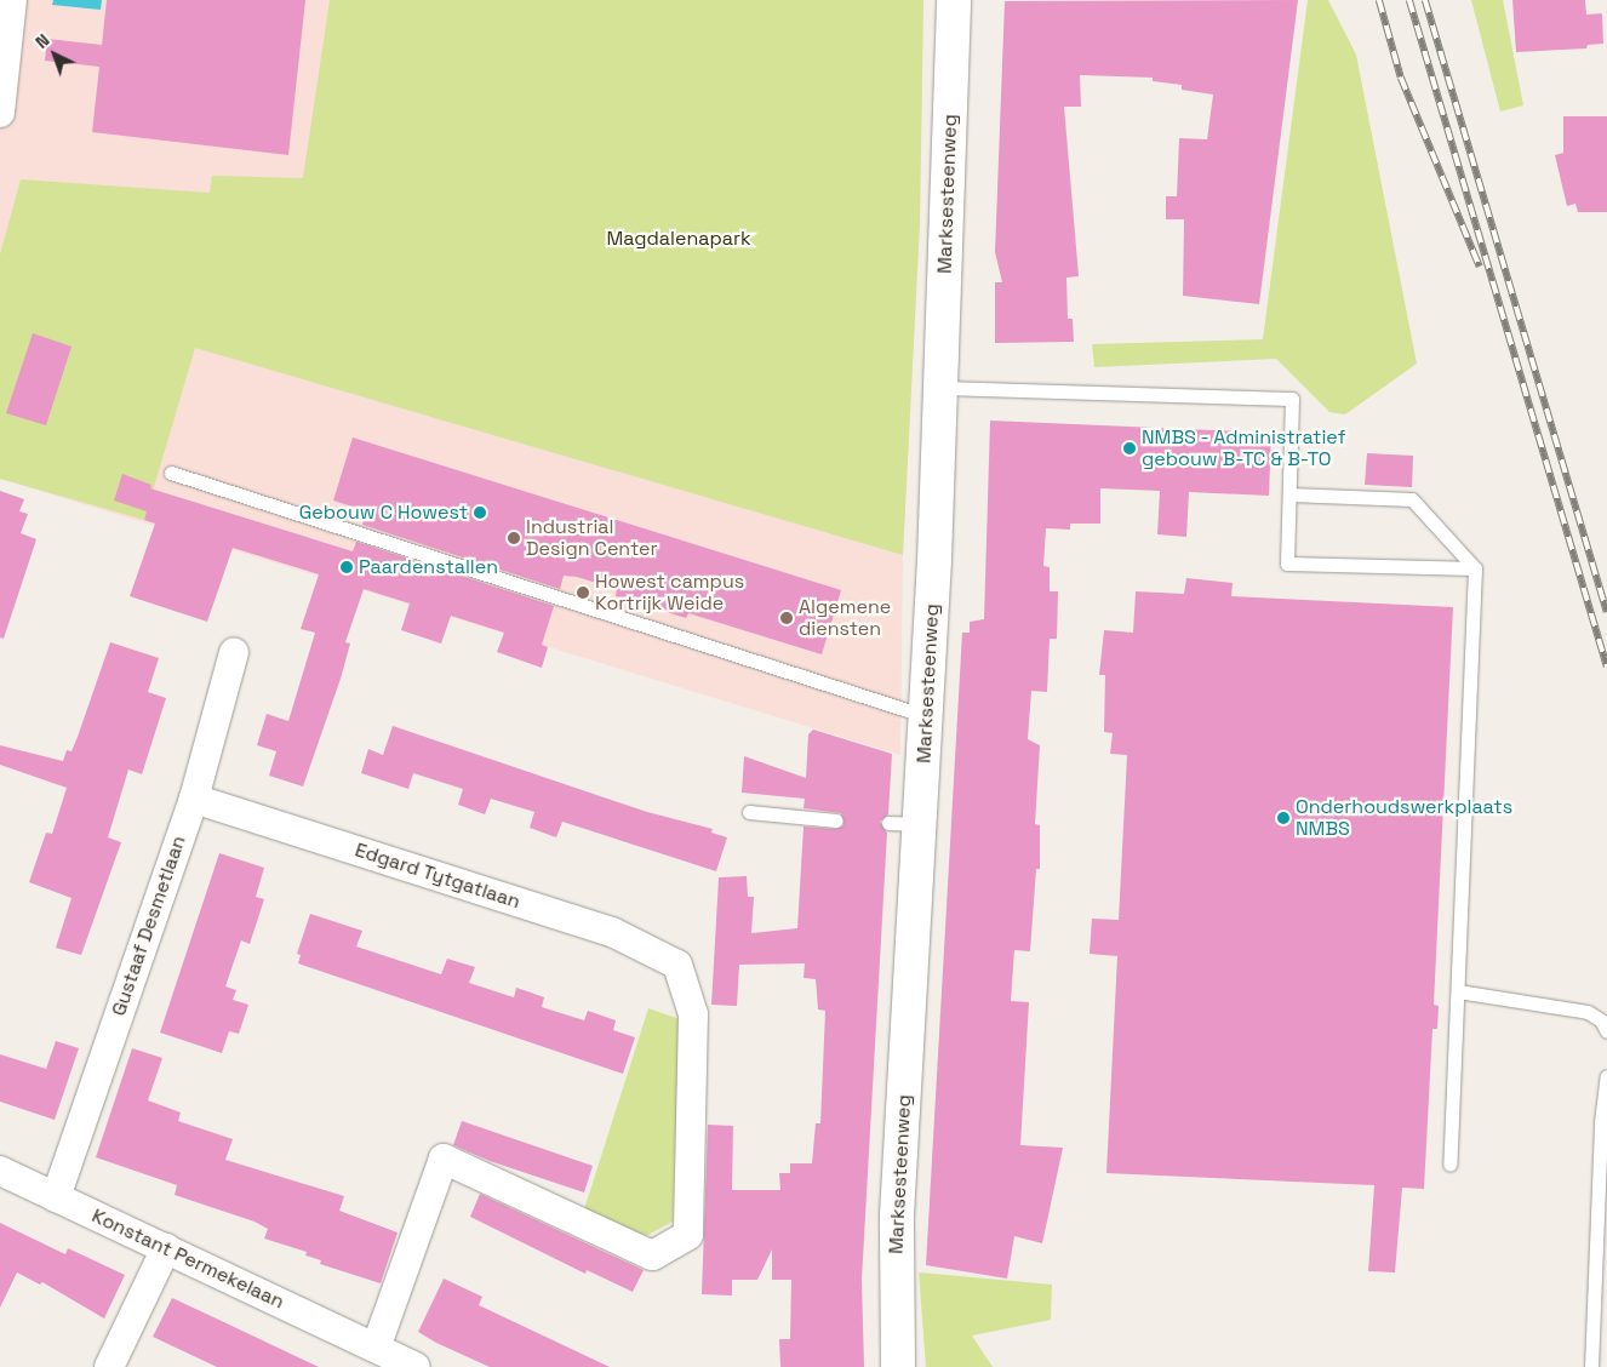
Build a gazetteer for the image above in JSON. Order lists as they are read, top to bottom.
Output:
{
  "streets": {
    "street": [
      "Marksesteenweg",
      "Edgard Tytgatlaan",
      "Gustaaf Desmetlaan",
      "Konstant Permekelaan"
    ]
  },
  "crossings": [
    ["Edgard Tytgatlaan", "Gustaaf Desmetlaan"],
    ["Edgard Tytgatlaan", "Konstant Permekelaan"],
    ["Gustaaf Desmetlaan", "Konstant Permekelaan"]
  ],
  "parks": ["Magdalenapark"],
  "places": [
    "NMBS - Administratief gebouw B-TC & B-TO",
    "Gebouw C Howest",
    "Industrial Design Center",
    "Paardenstallen",
    "Howest campus Kortrijk Weide",
    "Algemene diensten",
    "Onderhoudswerkplaats NMBS"
  ],
  "north": "top left"
}
